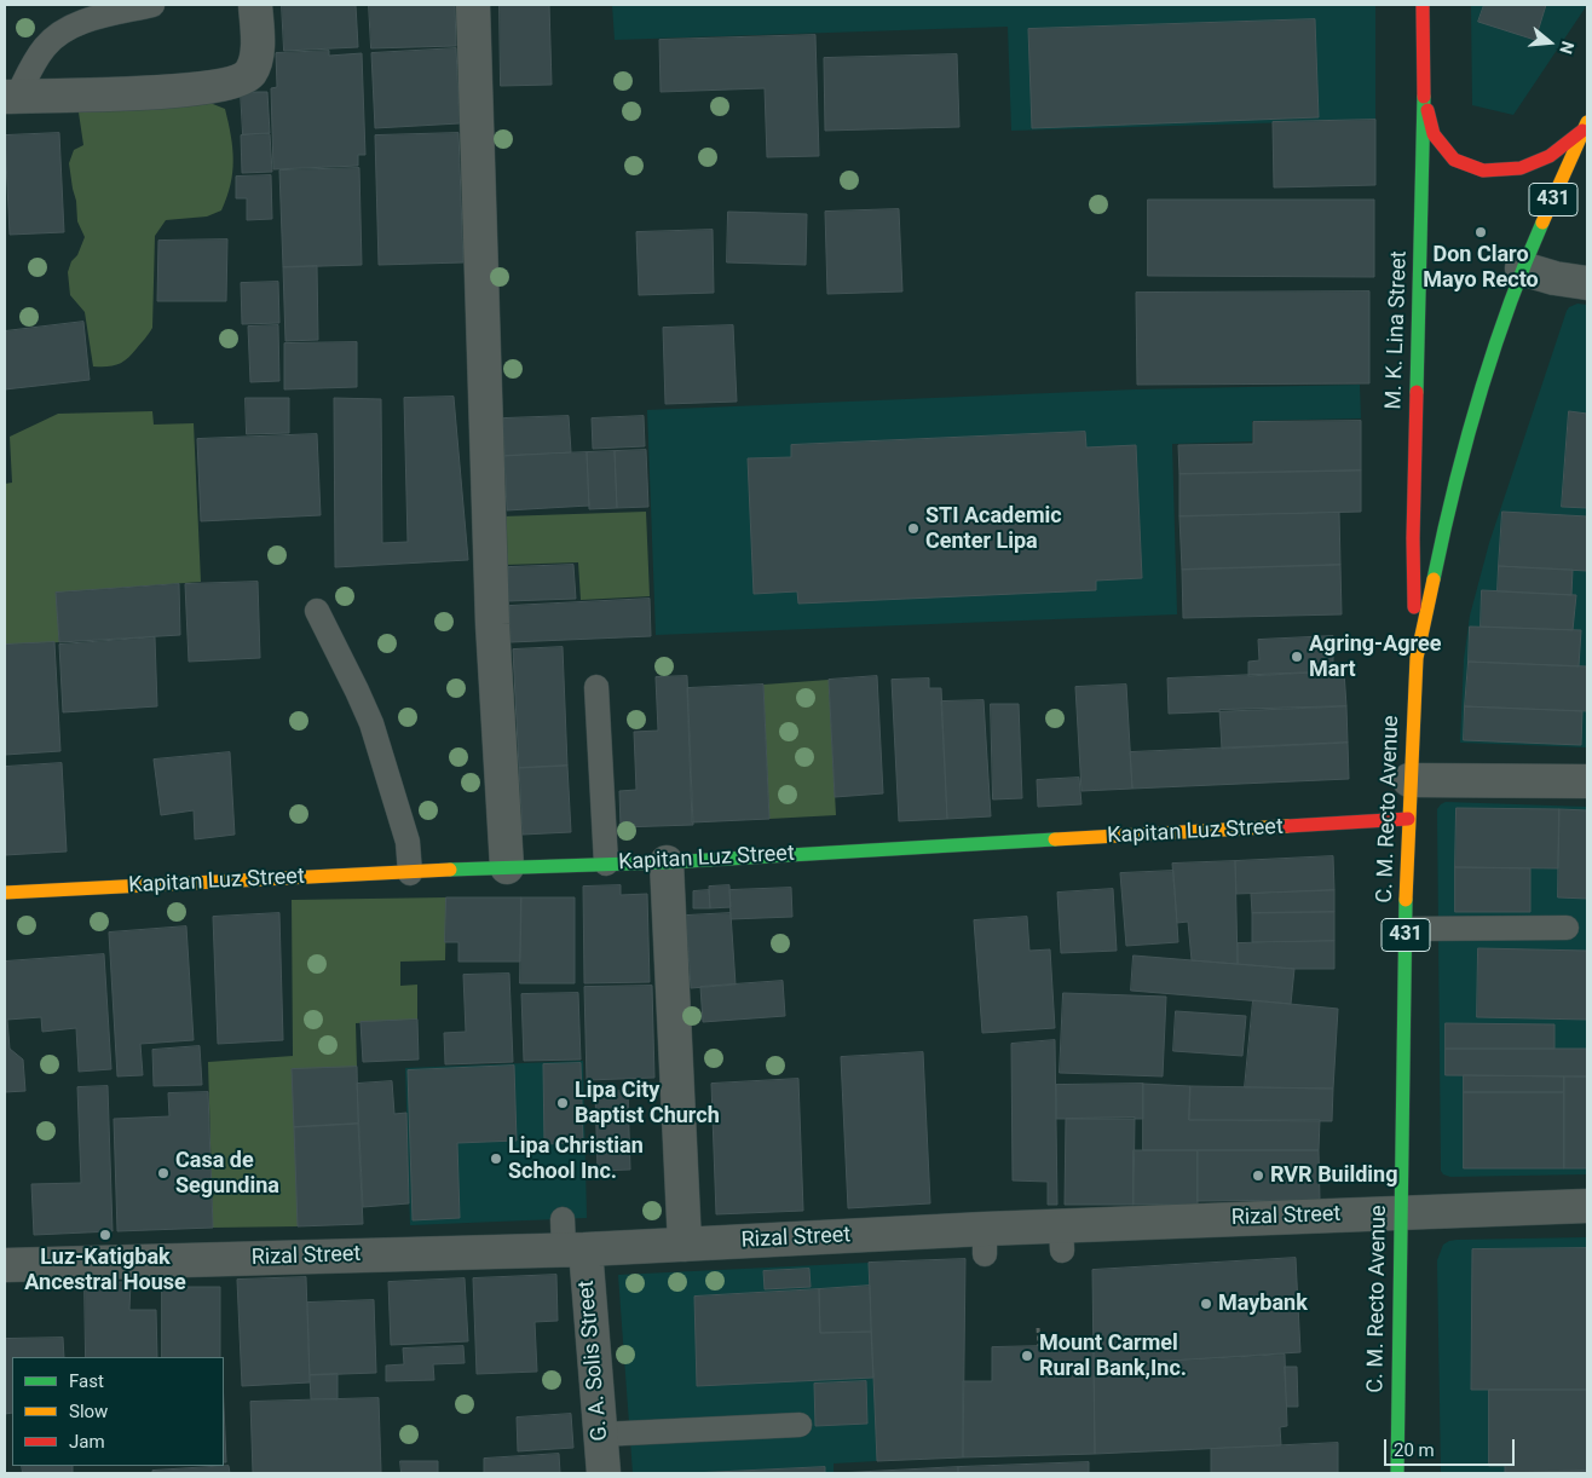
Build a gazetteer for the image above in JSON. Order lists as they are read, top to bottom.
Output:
{
  "streets": {
    "main road": [
      "431",
      "M. K. Lina Street",
      "C. M. Recto Avenue",
      "Kapitan Luz Street"
    ],
    "street": ["Rizal Street", "G. A. Solis Street"]
  },
  "crossings": [
    ["431", "C. M. Recto Avenue"],
    ["M. K. Lina Street", "C. M. Recto Avenue"],
    ["C. M. Recto Avenue", "Kapitan Luz Street"],
    ["C. M. Recto Avenue", "Rizal Street"],
    ["Rizal Street", "G. A. Solis Street"]
  ],
  "places": [
    "Don Claro Mayo Recto",
    "STI Academic Center Lipa",
    "Agring-Agree Mart",
    "Lipa City Baptist Church",
    "Lipa Christian School Inc.",
    "Casa de Segundina",
    "RVR Building",
    "Luz-Katigbak Ancestral House",
    "Maybank",
    "Mount Carmel Rural Bank,Inc."
  ],
  "legend": ["Fast", "Slow", "Jam"],
  "scale_bar": "20 m",
  "north": "right"
}
